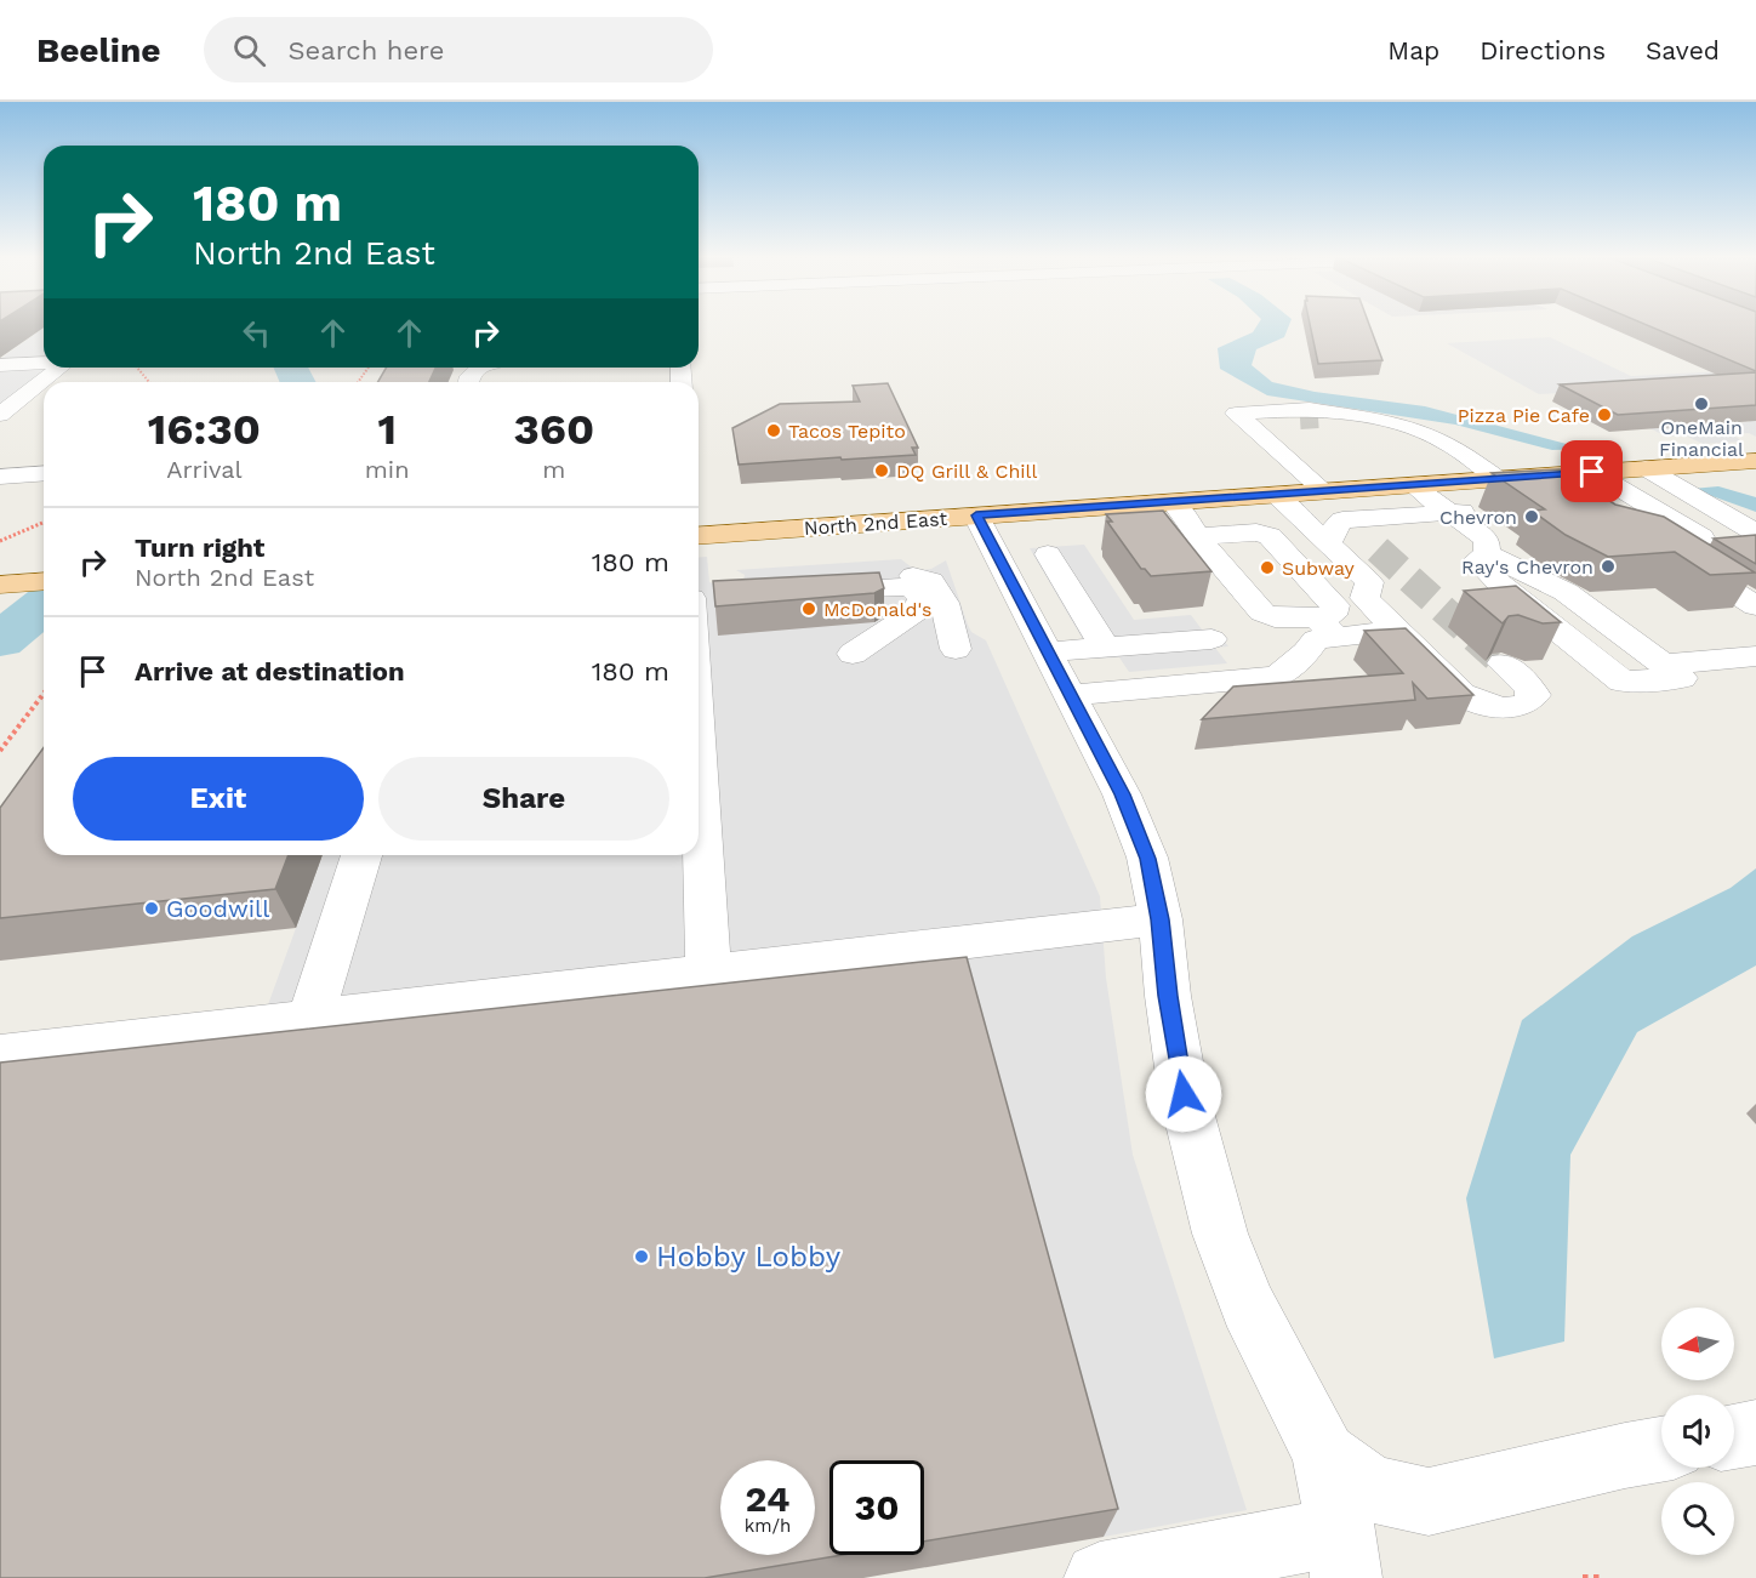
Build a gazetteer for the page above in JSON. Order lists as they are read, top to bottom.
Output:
{
  "streets": {
    "main road": ["North 2nd East"]
  },
  "places": [
    "OneMain Financial",
    "Pizza Pie Cafe",
    "Tacos Tepito",
    "DQ Grill & Chill",
    "Chevron",
    "Ray's Chevron",
    "Subway",
    "McDonald's",
    "Goodwill",
    "Hobby Lobby"
  ],
  "north": "left",
  "page": {
    "header": "Beeline",
    "search": "Search here",
    "nav": ["Map", "Directions", "Saved"],
    "turn": ["180 m", "North 2nd East"],
    "eta": [
      "16:30",
      "Arrival",
      "1",
      "min",
      "360",
      "m"
    ],
    "list": [
      {
        "name": "Turn right",
        "note": "North 2nd East",
        "value": "180 m"
      },
      {
        "name": "Arrive at destination",
        "value": "180 m"
      }
    ],
    "buttons": ["Exit", "Share"],
    "speed": "24 km/h",
    "limit": "30"
  }
}
